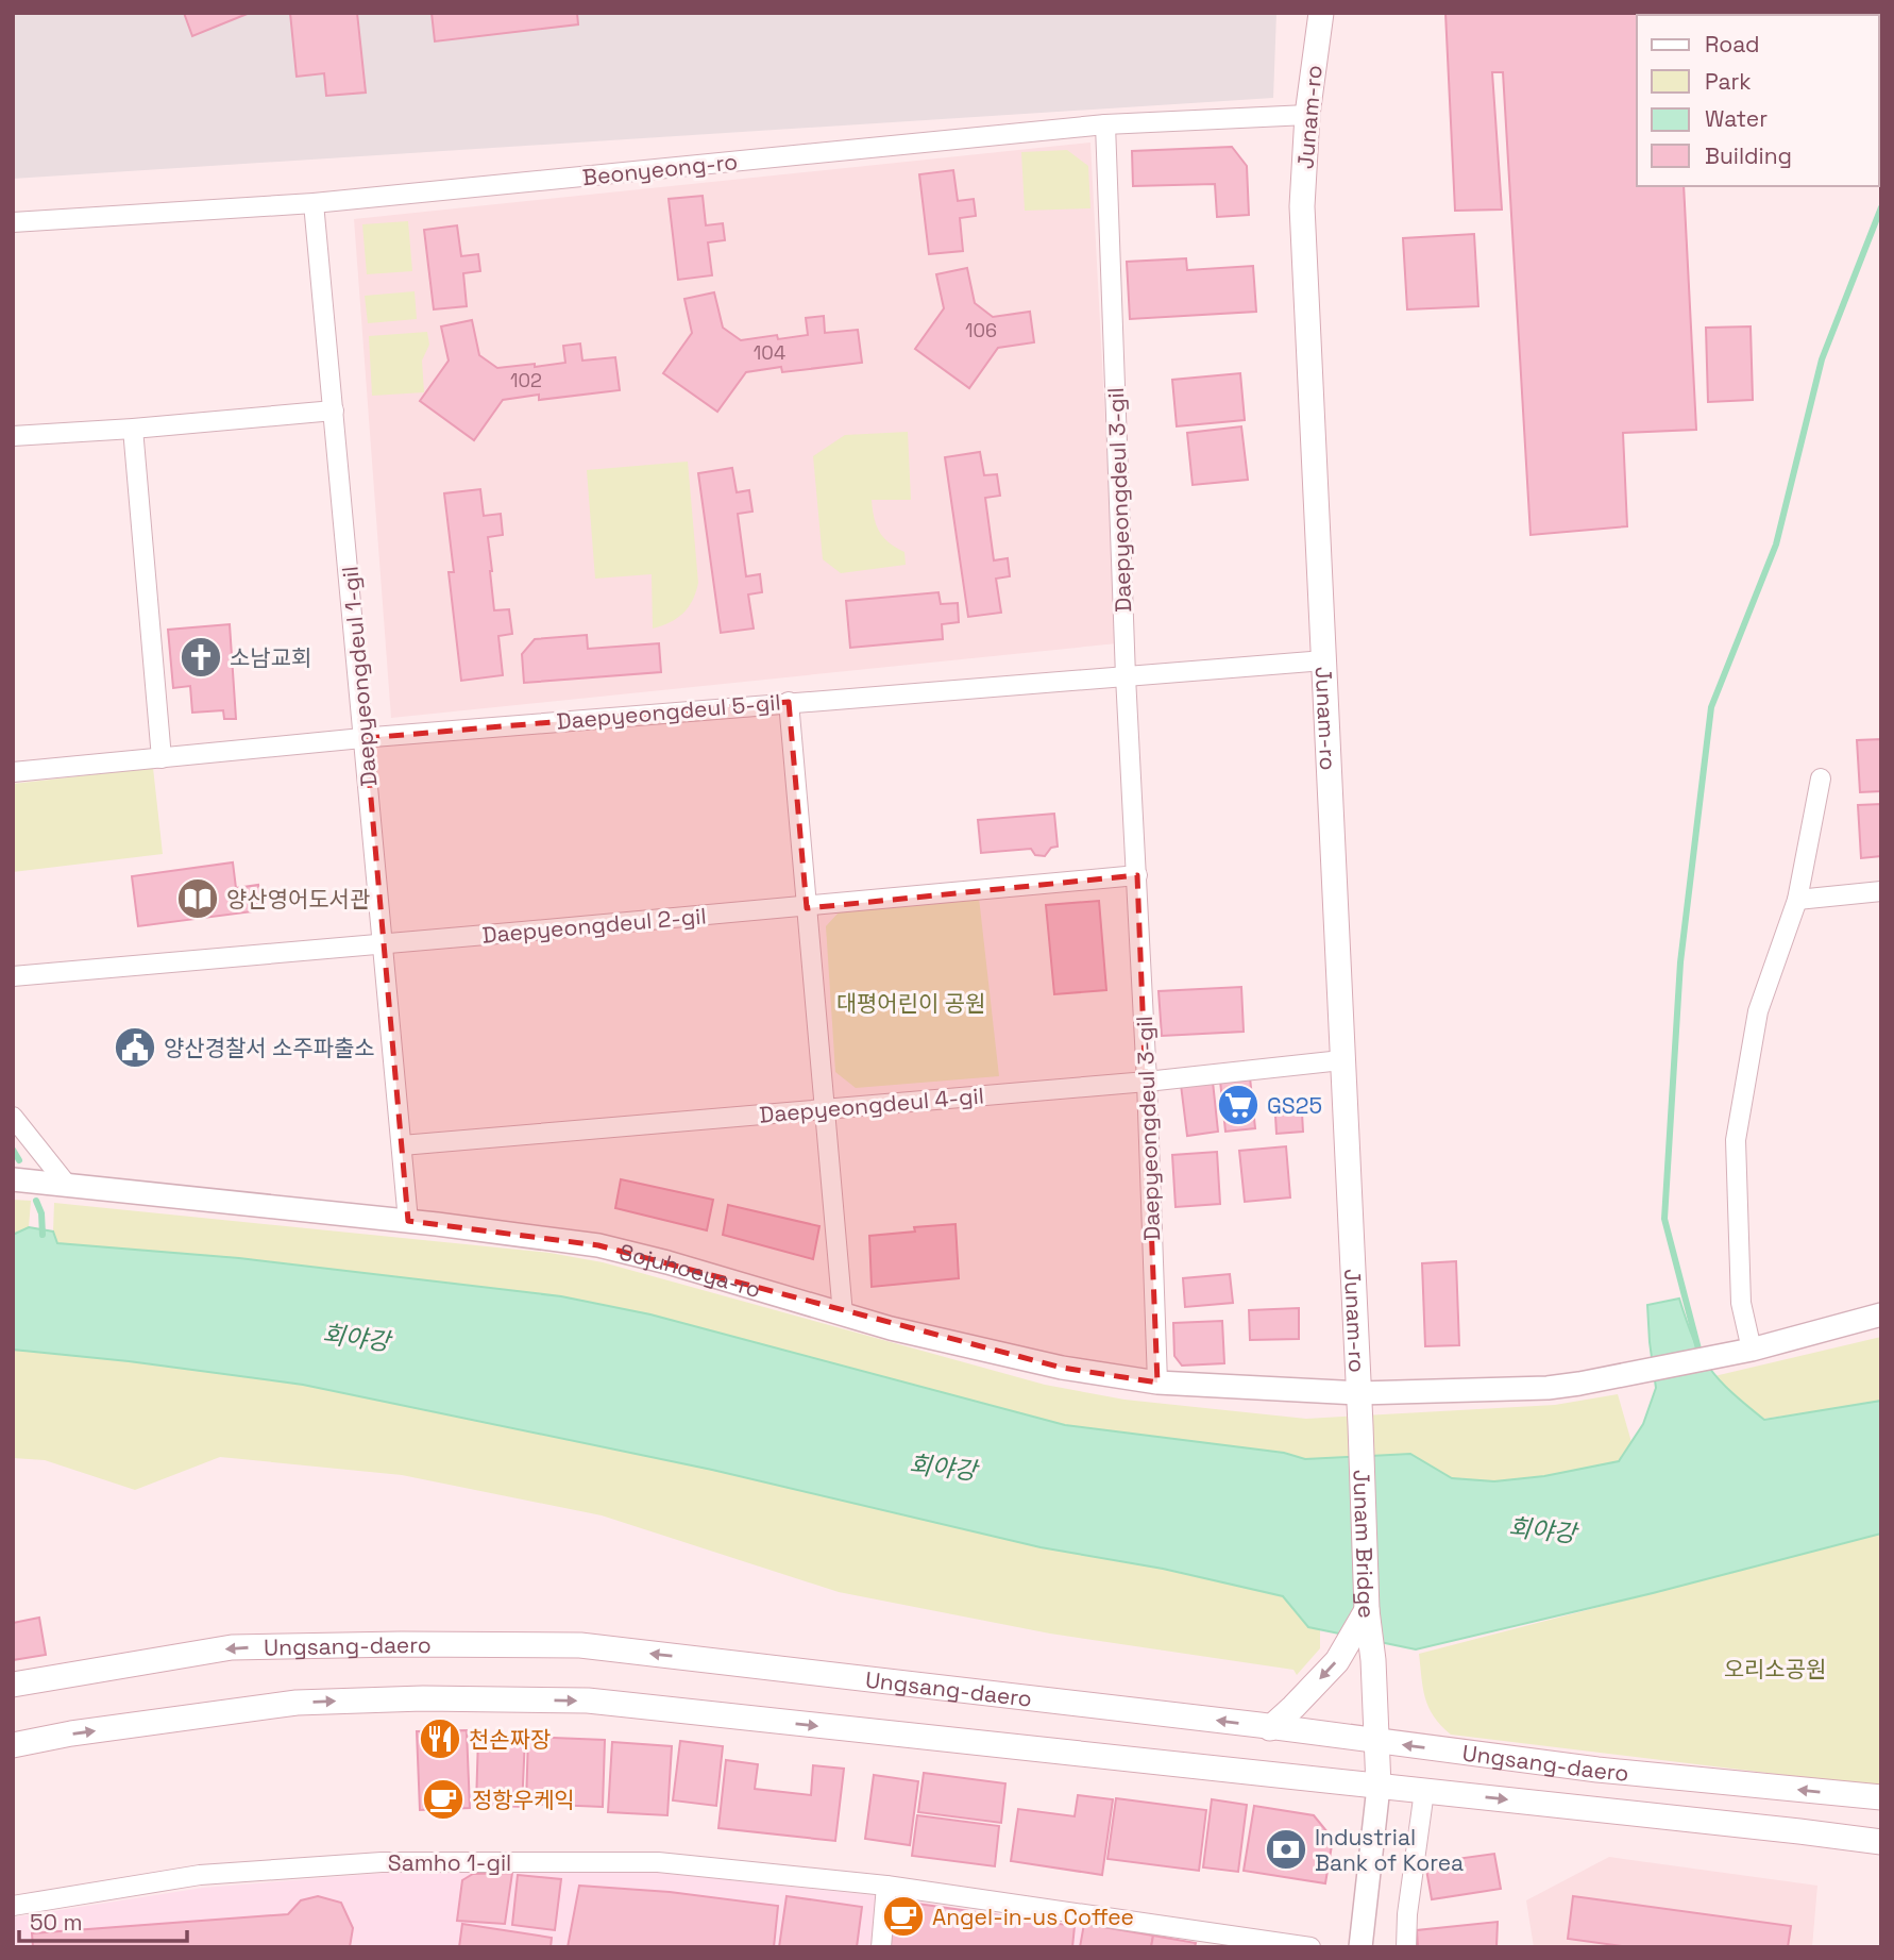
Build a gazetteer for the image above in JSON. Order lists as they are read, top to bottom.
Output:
{
  "streets": {
    "main road": ["Junam-ro", "Junam Bridge", "Ungsang-daero"],
    "street": [
      "Beonyeong-ro",
      "Daepyeongdeul 3-gil",
      "Daepyeongdeul 1-gil",
      "Daepyeongdeul 5-gil",
      "Daepyeongdeul 2-gil",
      "Daepyeongdeul 4-gil",
      "Sojuhoeya-ro",
      "Samho 1-gil"
    ]
  },
  "crossings": [
    ["Junam-ro", "Beonyeong-ro"],
    ["Junam-ro", "Daepyeongdeul 5-gil"],
    ["Junam-ro", "Daepyeongdeul 4-gil"],
    ["Junam-ro", "Sojuhoeya-ro"],
    ["Junam-ro", "Junam Bridge"],
    ["Beonyeong-ro", "Daepyeongdeul 3-gil"],
    ["Beonyeong-ro", "Daepyeongdeul 1-gil"],
    ["Daepyeongdeul 3-gil", "Daepyeongdeul 5-gil"],
    ["Daepyeongdeul 3-gil", "Daepyeongdeul 4-gil"],
    ["Daepyeongdeul 3-gil", "Sojuhoeya-ro"],
    ["Daepyeongdeul 1-gil", "Daepyeongdeul 5-gil"],
    ["Daepyeongdeul 1-gil", "Daepyeongdeul 2-gil"],
    ["Daepyeongdeul 1-gil", "Daepyeongdeul 4-gil"],
    ["Daepyeongdeul 1-gil", "Sojuhoeya-ro"],
    ["Junam Bridge", "Ungsang-daero"]
  ],
  "water": ["회야강"],
  "parks": ["대평어린이 공원", "오리소공원"],
  "places": {
    "church": ["소남교회"],
    "library": ["양산영어도서관"],
    "public building": ["양산경찰서 소주파출소"],
    "supermarket": ["GS25"],
    "restaurant": ["천손짜장"],
    "cafe": ["정항우케익", "Angel-in-us Coffee"],
    "bank": ["Industrial Bank of Korea"]
  },
  "house_numbers": ["106", "104", "102"],
  "legend": [
    "Road",
    "Park",
    "Water",
    "Building"
  ],
  "scale_bar": "50 m"
}
